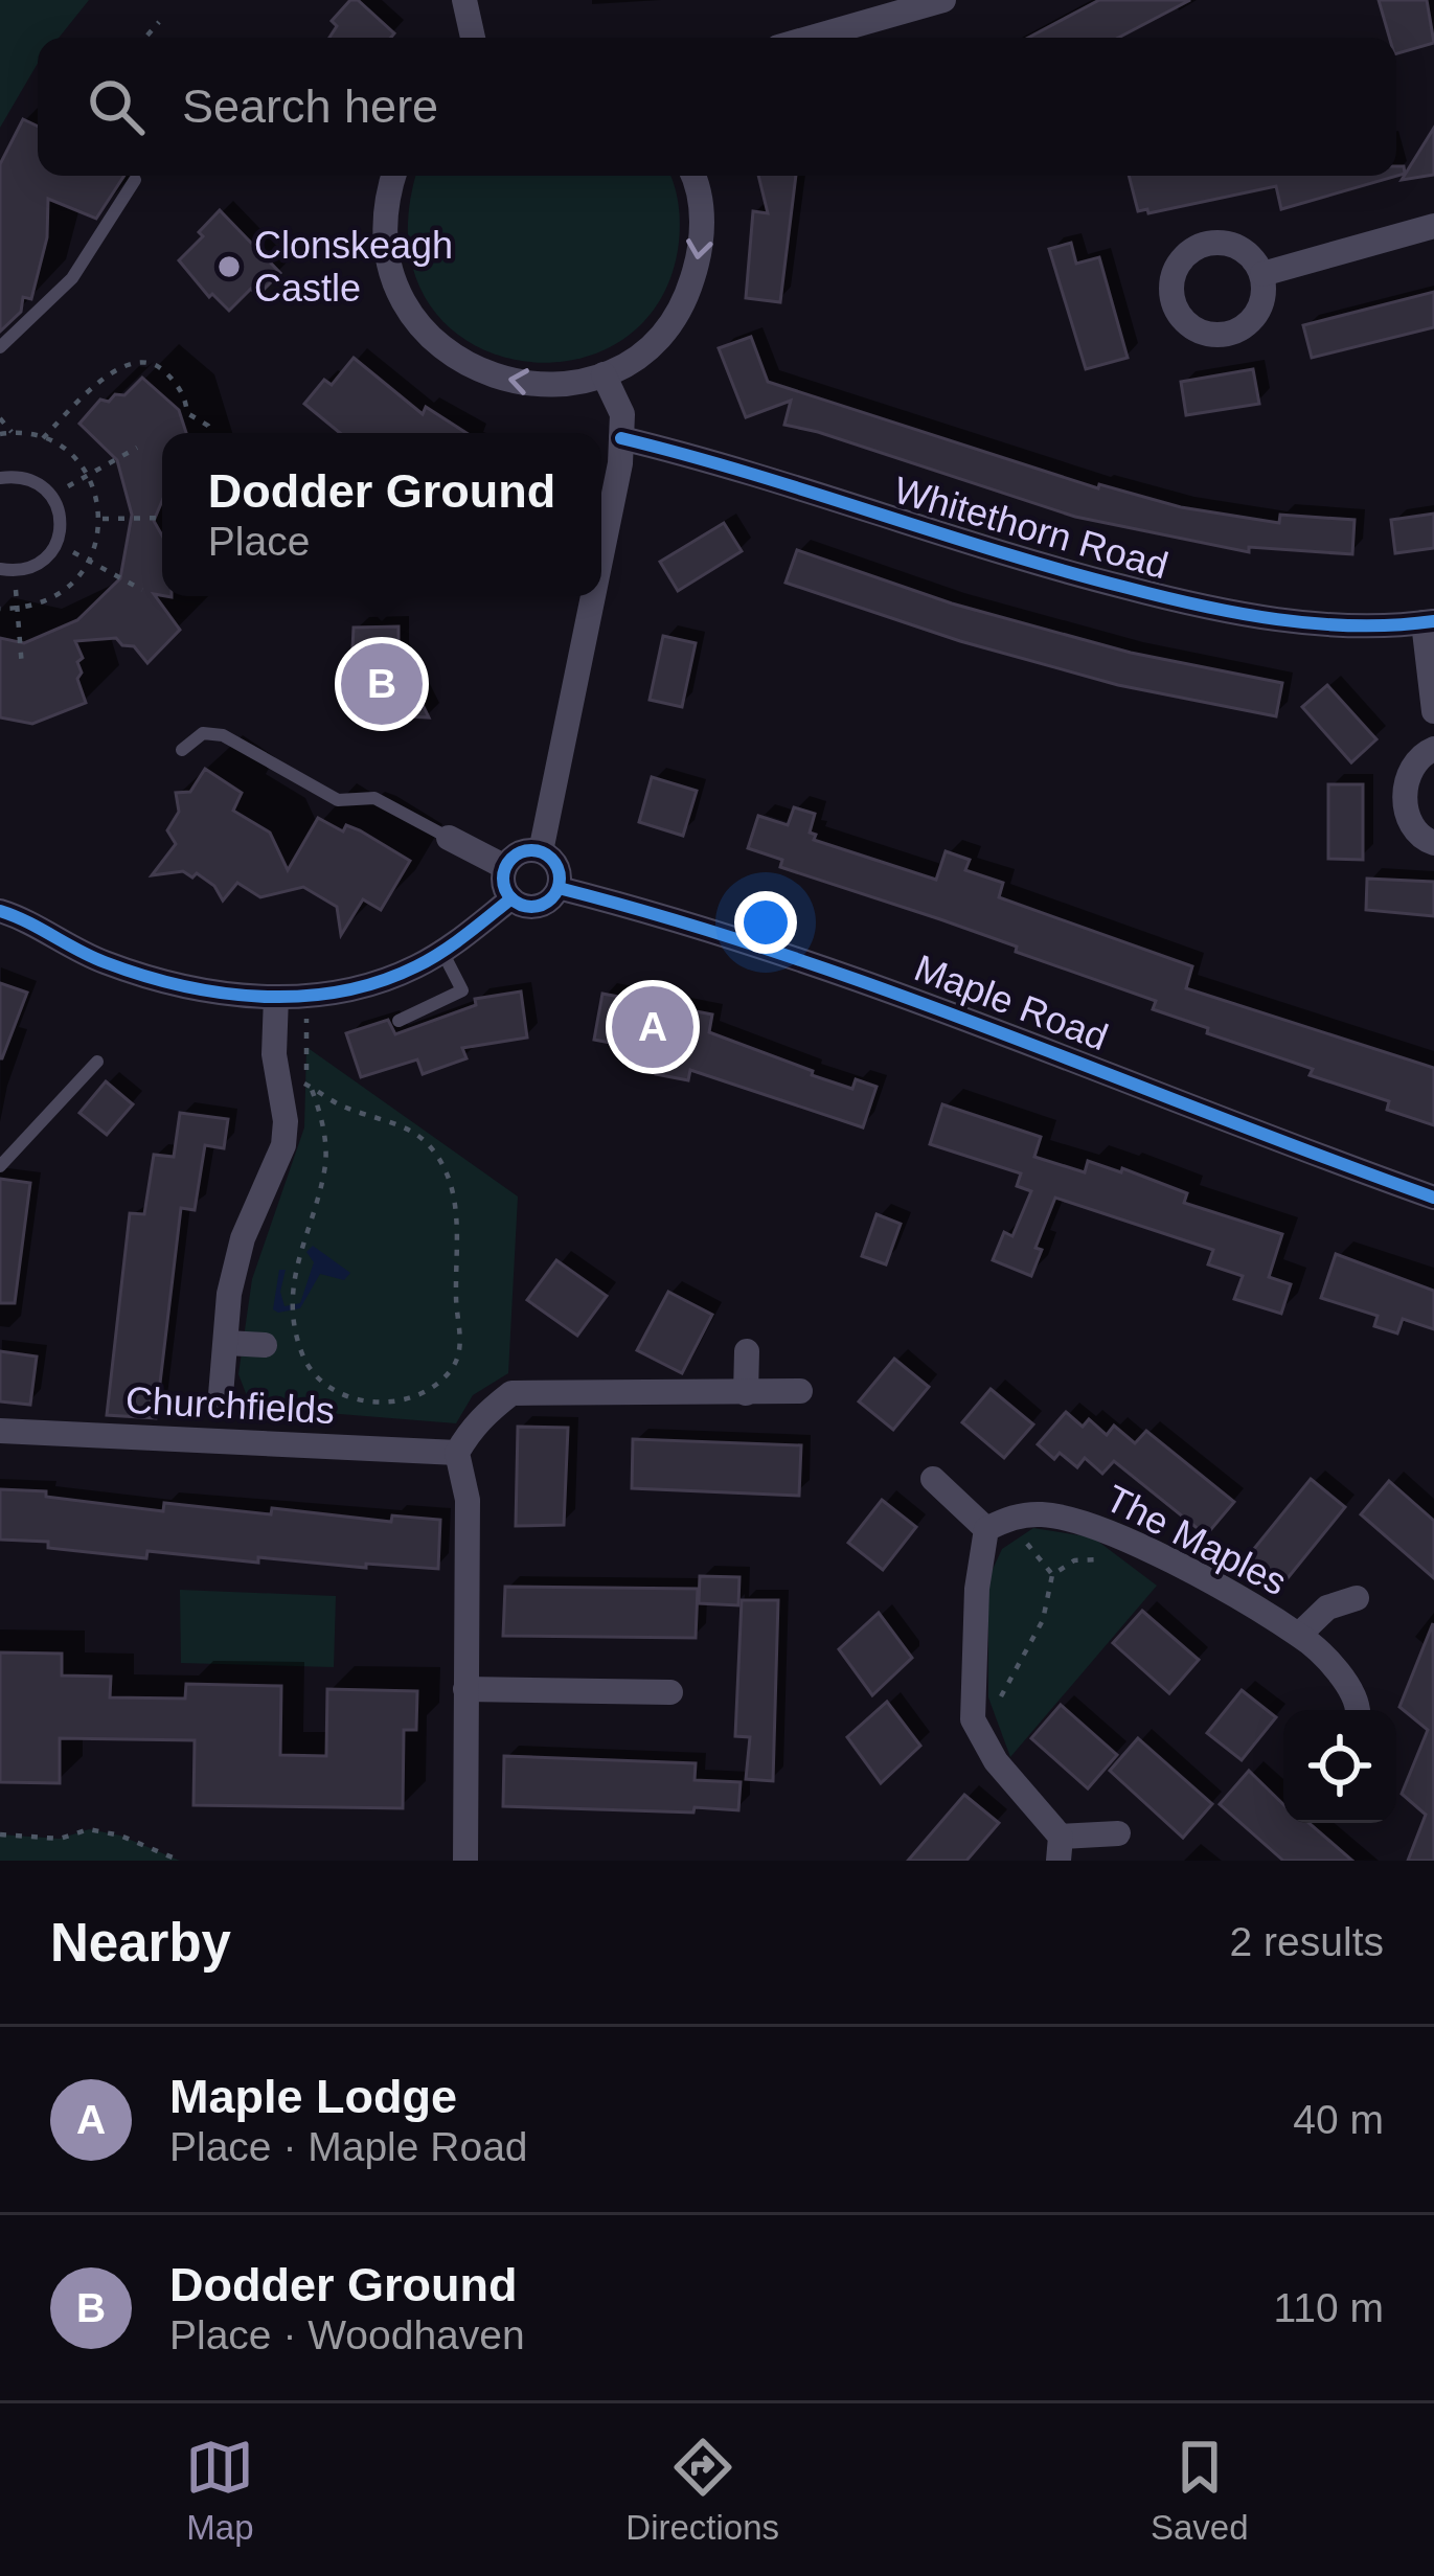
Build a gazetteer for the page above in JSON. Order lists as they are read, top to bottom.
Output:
{
  "streets": {
    "street": [
      "Whitethorn Road",
      "Maple Road",
      "Churchfields",
      "The Maples"
    ]
  },
  "places": ["Clonskeagh Castle"],
  "page": {
    "search": "Search here",
    "popup": ["Dodder Ground", "Place"],
    "pins": ["B", "A"],
    "heading": ["Nearby", "2 results"],
    "list": [
      {
        "mark": "A",
        "name": "Maple Lodge",
        "note": "Place · Maple Road",
        "value": "40 m"
      },
      {
        "mark": "B",
        "name": "Dodder Ground",
        "note": "Place · Woodhaven",
        "value": "110 m"
      }
    ],
    "nav": ["Map", "Directions", "Saved"]
  }
}
